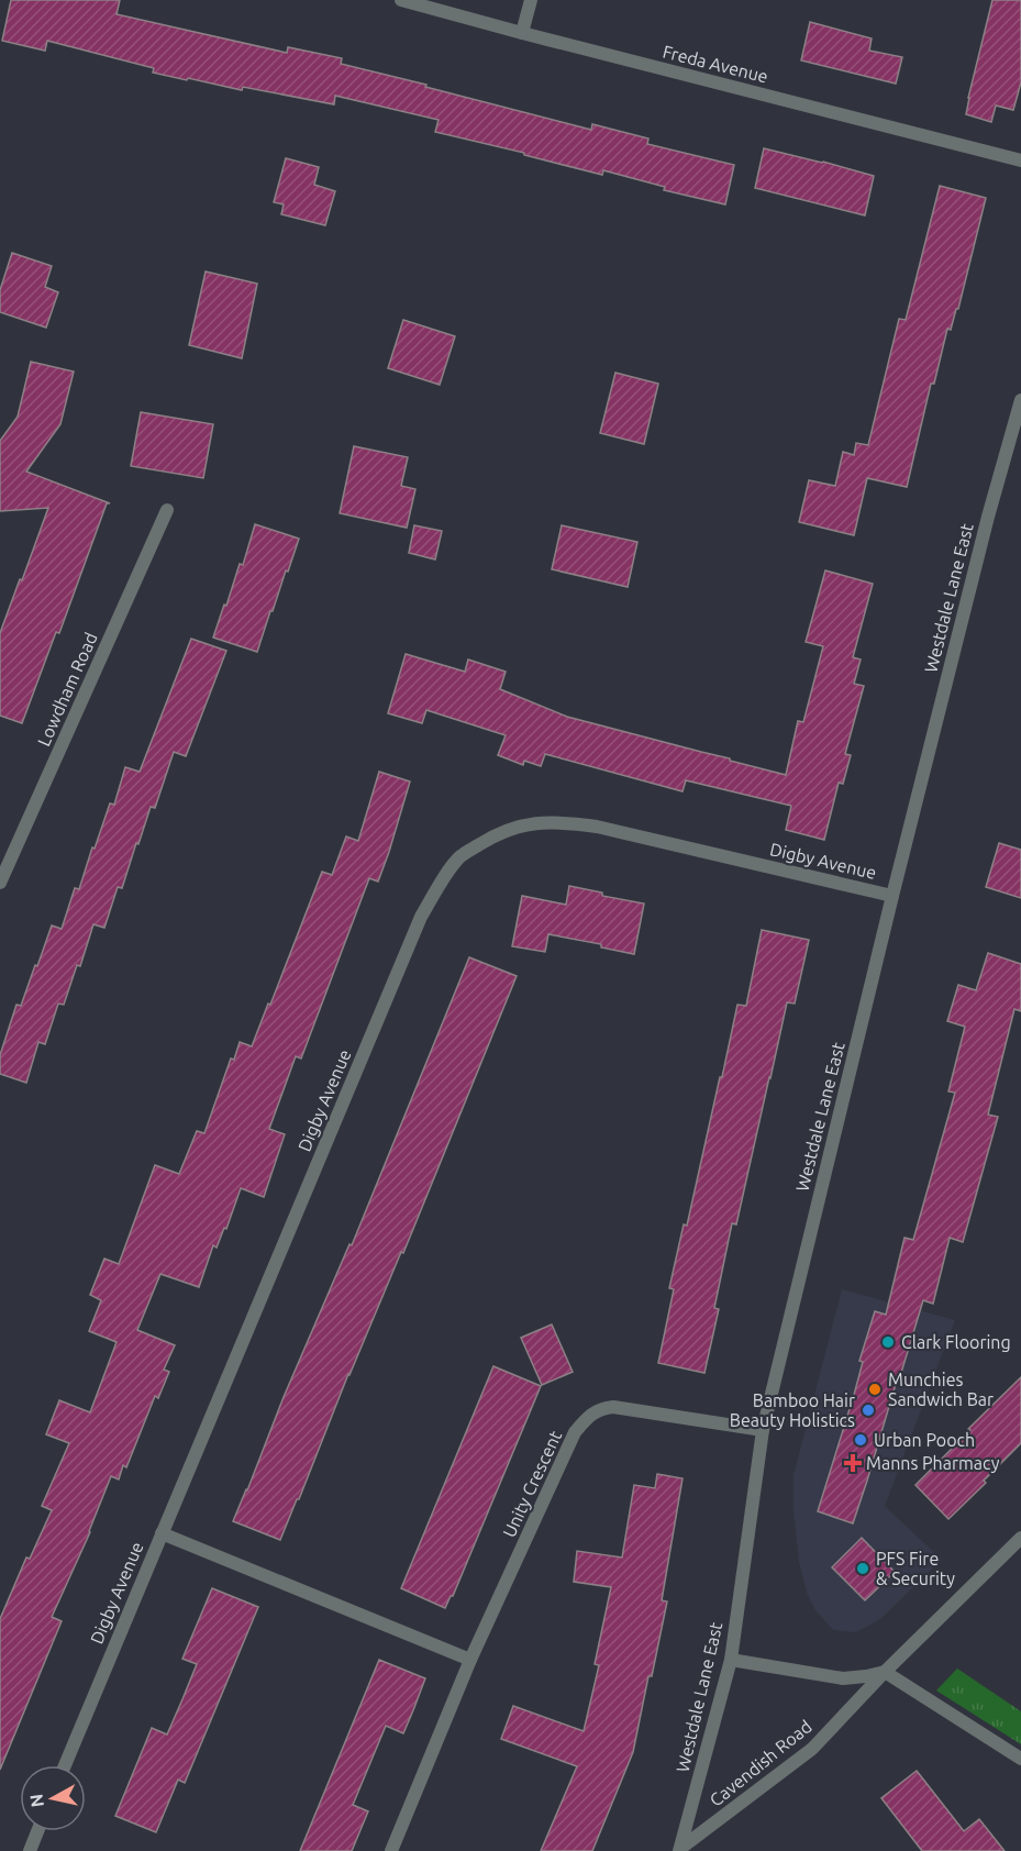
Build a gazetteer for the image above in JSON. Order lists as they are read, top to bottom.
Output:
{
  "streets": {
    "street": [
      "Freda Avenue",
      "Westdale Lane East",
      "Lowdham Road",
      "Digby Avenue",
      "Unity Crescent",
      "Cavendish Road"
    ]
  },
  "crossings": [
    ["Westdale Lane East", "Digby Avenue"],
    ["Westdale Lane East", "Unity Crescent"],
    ["Westdale Lane East", "Cavendish Road"]
  ],
  "places": {
    "other": [
      "Clark Flooring",
      "Munchies Sandwich Bar",
      "Bamboo Hair Beauty Holistics",
      "Urban Pooch",
      "PFS Fire & Security"
    ],
    "health": ["Manns Pharmacy"]
  },
  "north": "left"
}
